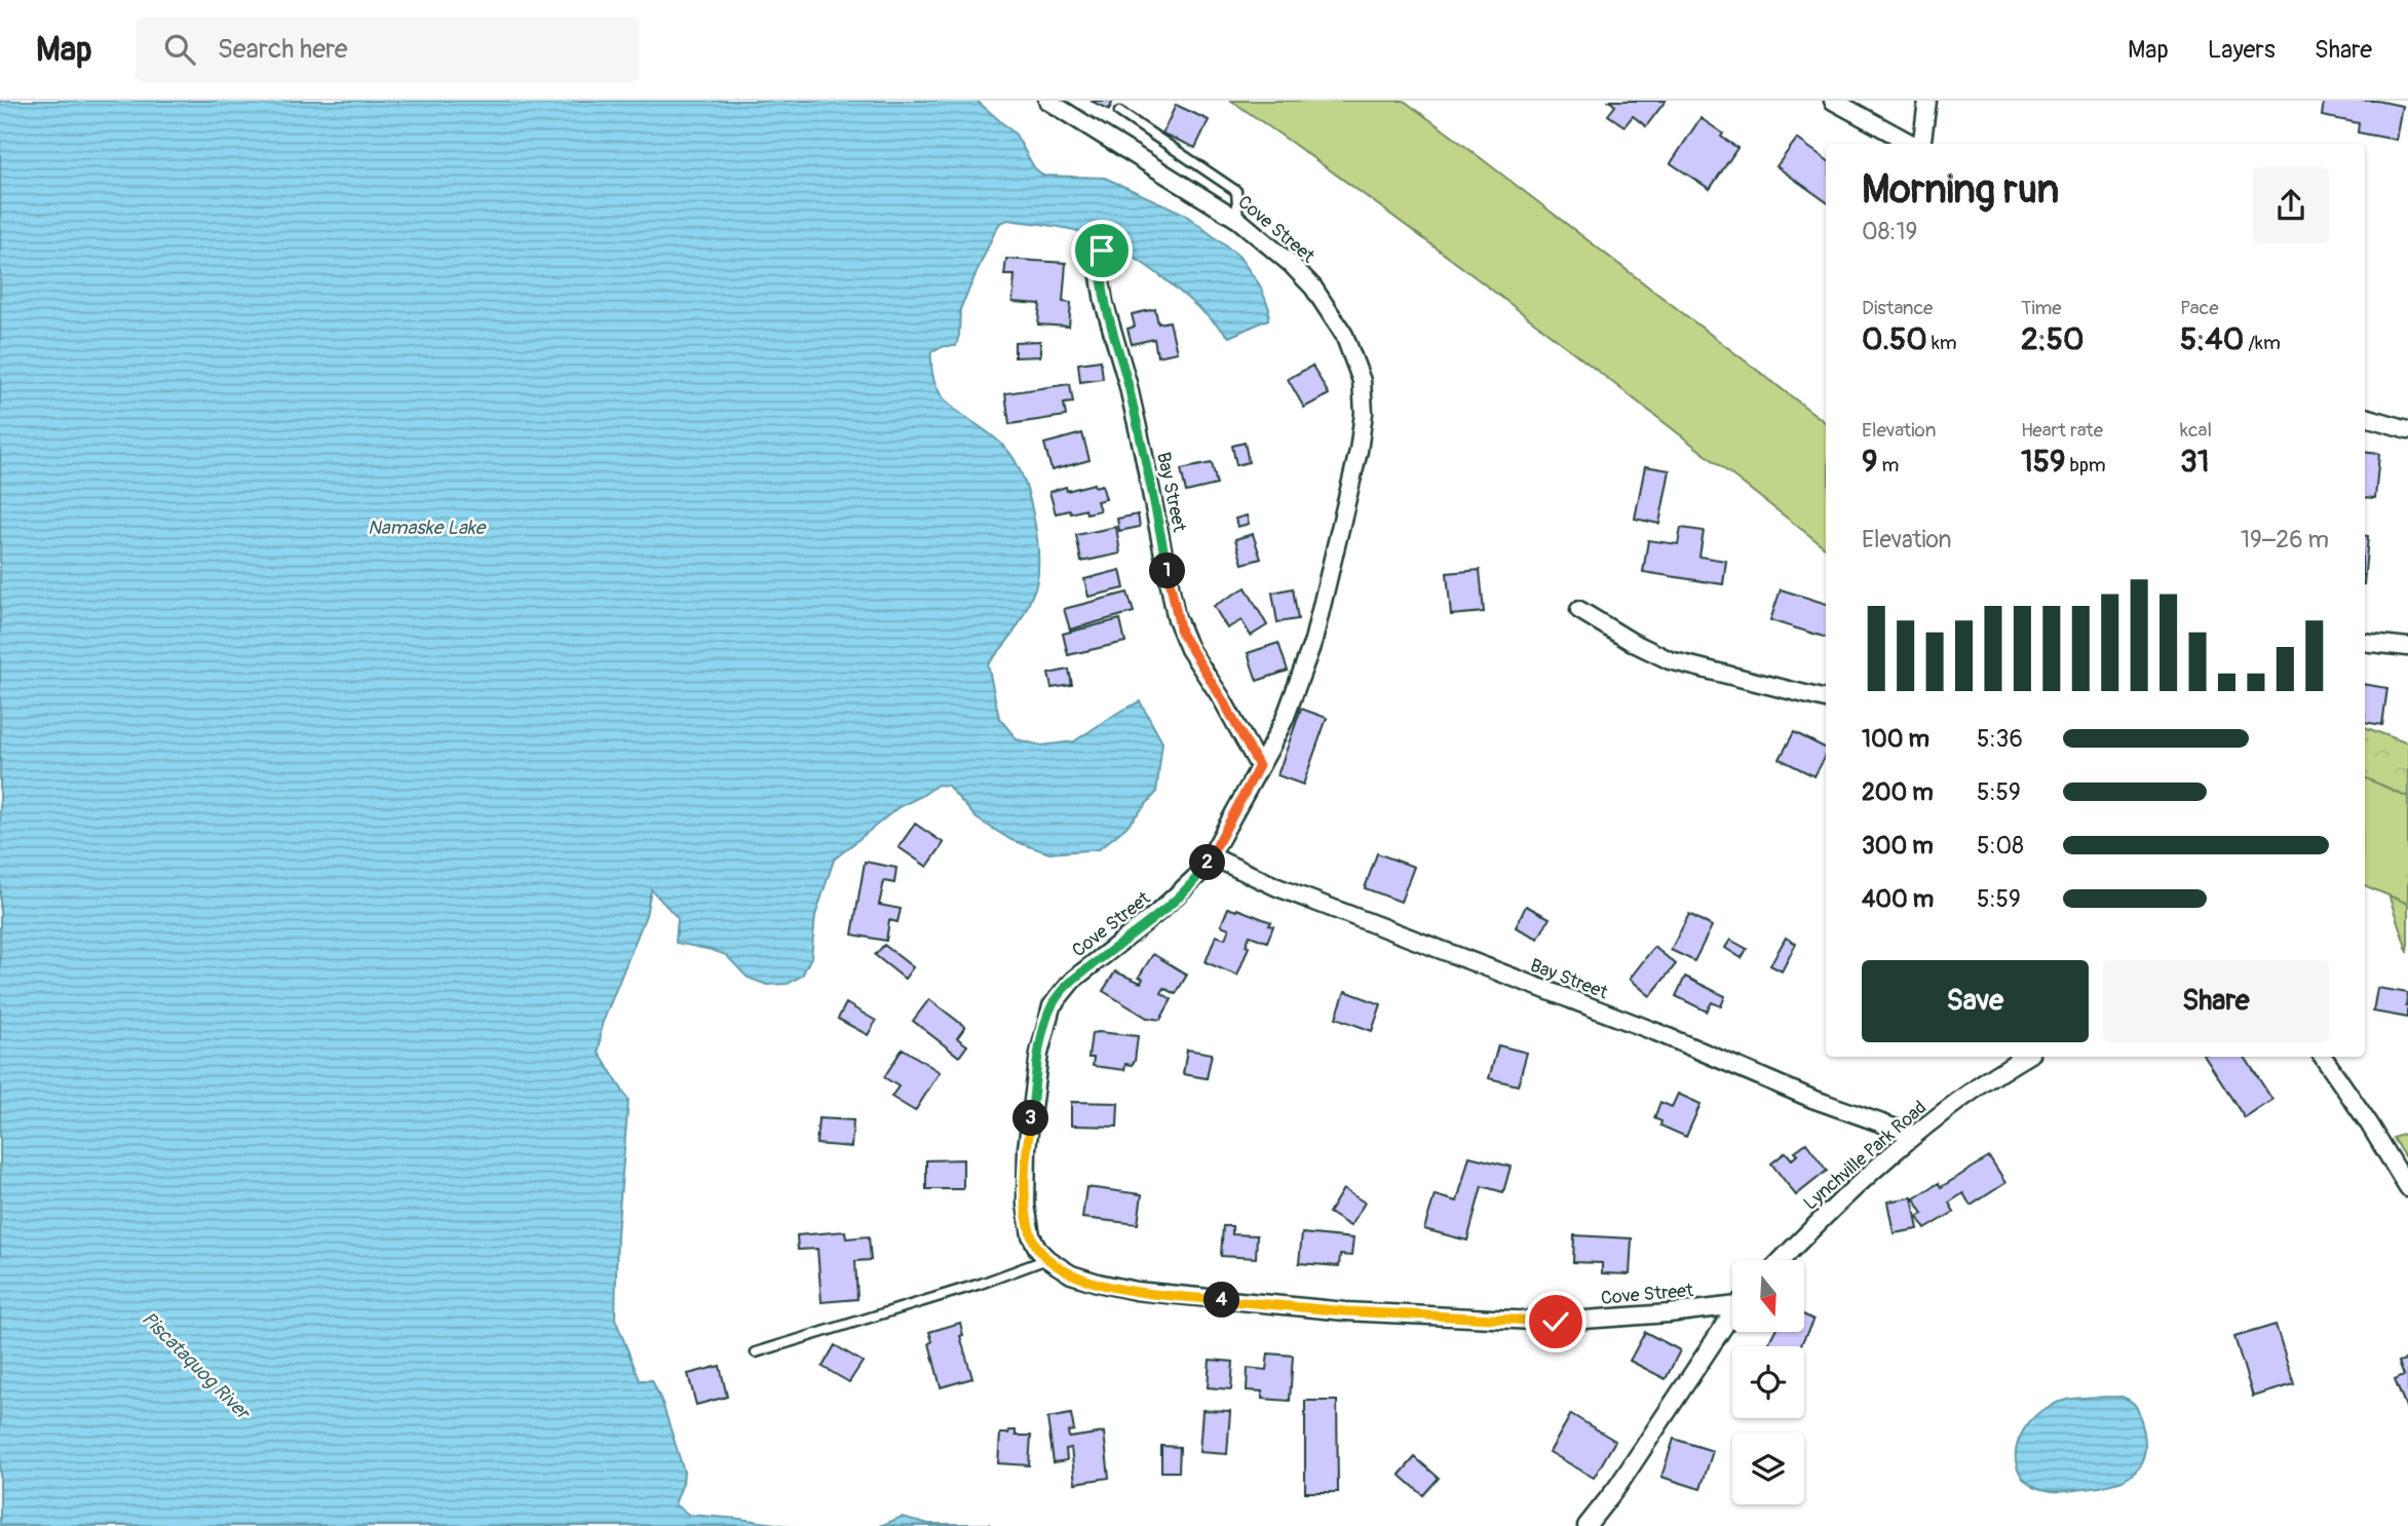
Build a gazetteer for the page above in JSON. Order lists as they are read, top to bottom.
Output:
{
  "streets": {
    "street": ["Cove Street", "Bay Street", "Lynchville Park Road"]
  },
  "crossings": [
    ["Cove Street", "Bay Street"],
    ["Bay Street", "Lynchville Park Road"]
  ],
  "water": ["Namaske Lake", "Piscataquog River"],
  "north": "bottom",
  "page": {
    "header": "Map",
    "search": "Search here",
    "nav": ["Map", "Layers", "Share"],
    "heading": ["Morning run", "08:19"],
    "stats": [
      ["Distance", "0.50 km"],
      ["Time", "2:50"],
      ["Pace", "5:40 /km"],
      ["Elevation", "9 m"],
      ["Heart rate", "159 bpm"],
      ["kcal", "31"]
    ],
    "chart": ["Elevation", "19–26 m"],
    "pins": [
      "1",
      "2",
      "3",
      "4"
    ],
    "list": [
      {
        "name": "100 m",
        "note": "5:36"
      },
      {
        "name": "200 m",
        "note": "5:59"
      },
      {
        "name": "300 m",
        "note": "5:08"
      },
      {
        "name": "400 m",
        "note": "5:59"
      }
    ],
    "buttons": ["Save", "Share"]
  }
}
